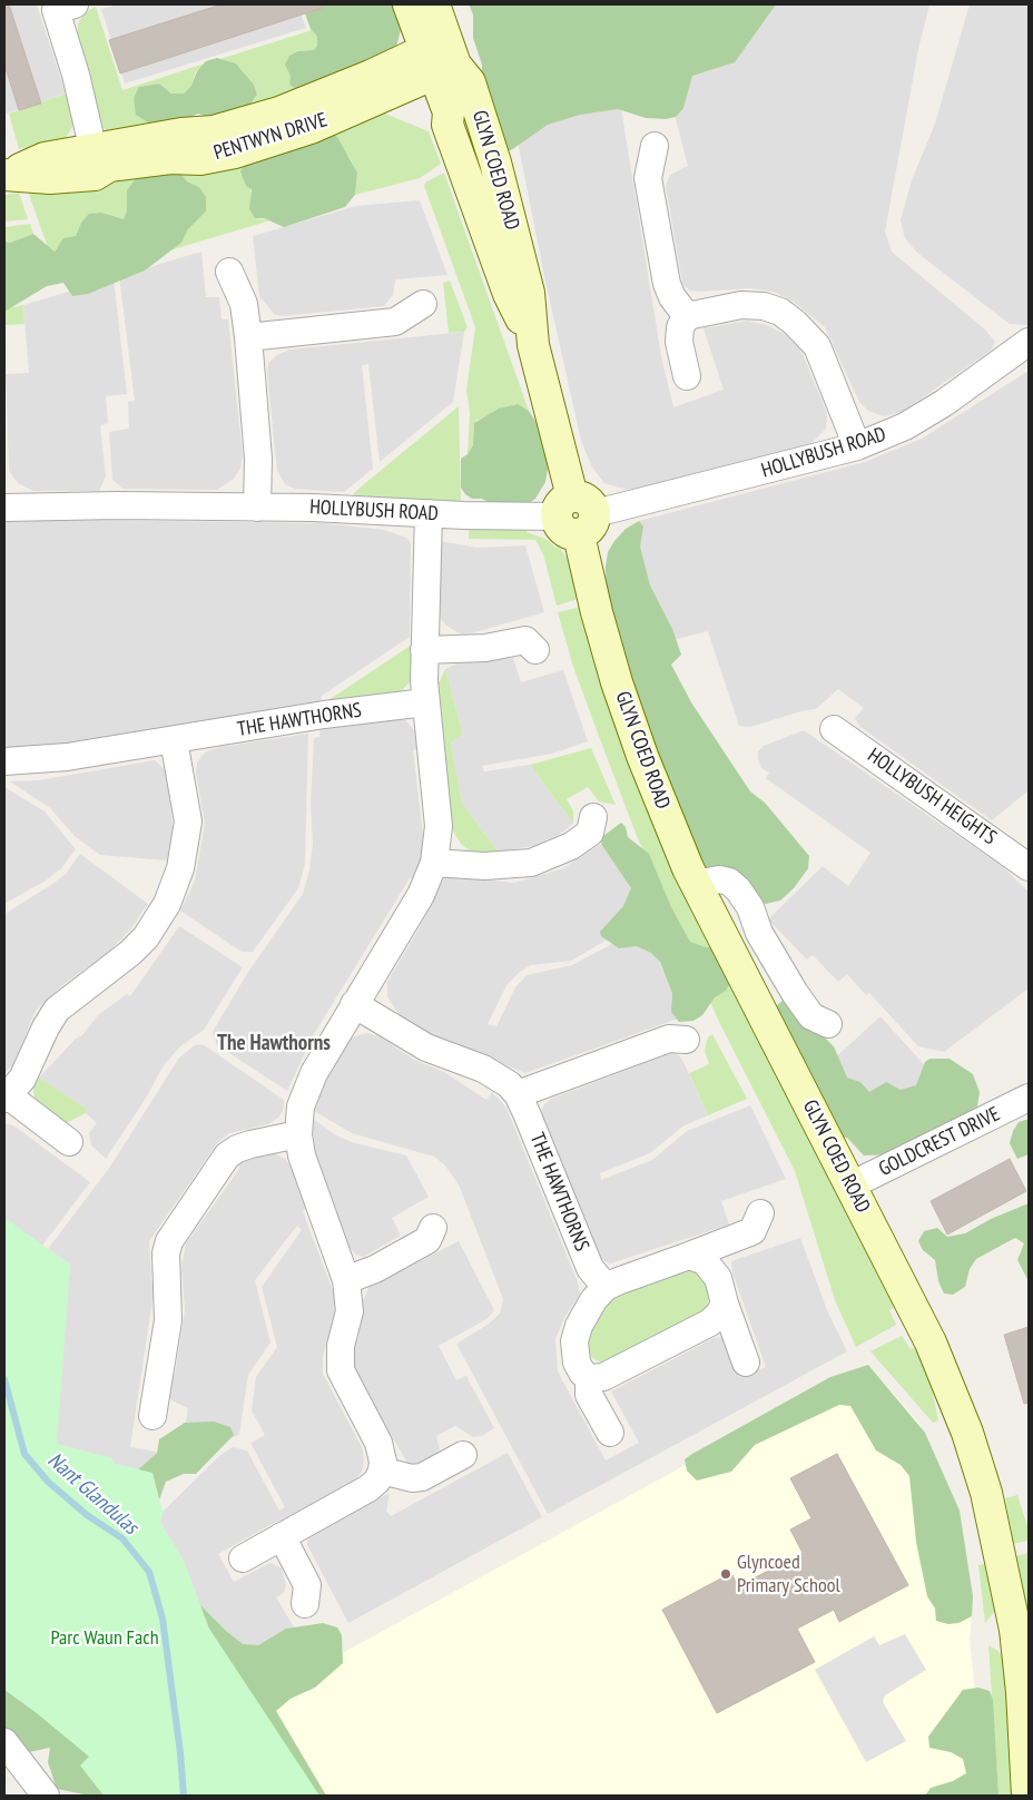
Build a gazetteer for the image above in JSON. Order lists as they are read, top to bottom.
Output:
{
  "streets": {
    "street": [
      "PENTWYN DRIVE",
      "GLYN COED ROAD",
      "HOLLYBUSH ROAD",
      "THE HAWTHORNS",
      "HOLLYBUSH HEIGHTS",
      "GOLDCREST DRIVE"
    ]
  },
  "crossings": [
    ["PENTWYN DRIVE", "GLYN COED ROAD"],
    ["GLYN COED ROAD", "HOLLYBUSH ROAD"],
    ["GLYN COED ROAD", "GOLDCREST DRIVE"]
  ],
  "districts": ["The Hawthorns"],
  "water": ["Nant Glandulas"],
  "parks": ["Parc Waun Fach"],
  "places": ["Glyncoed Primary School"]
}
